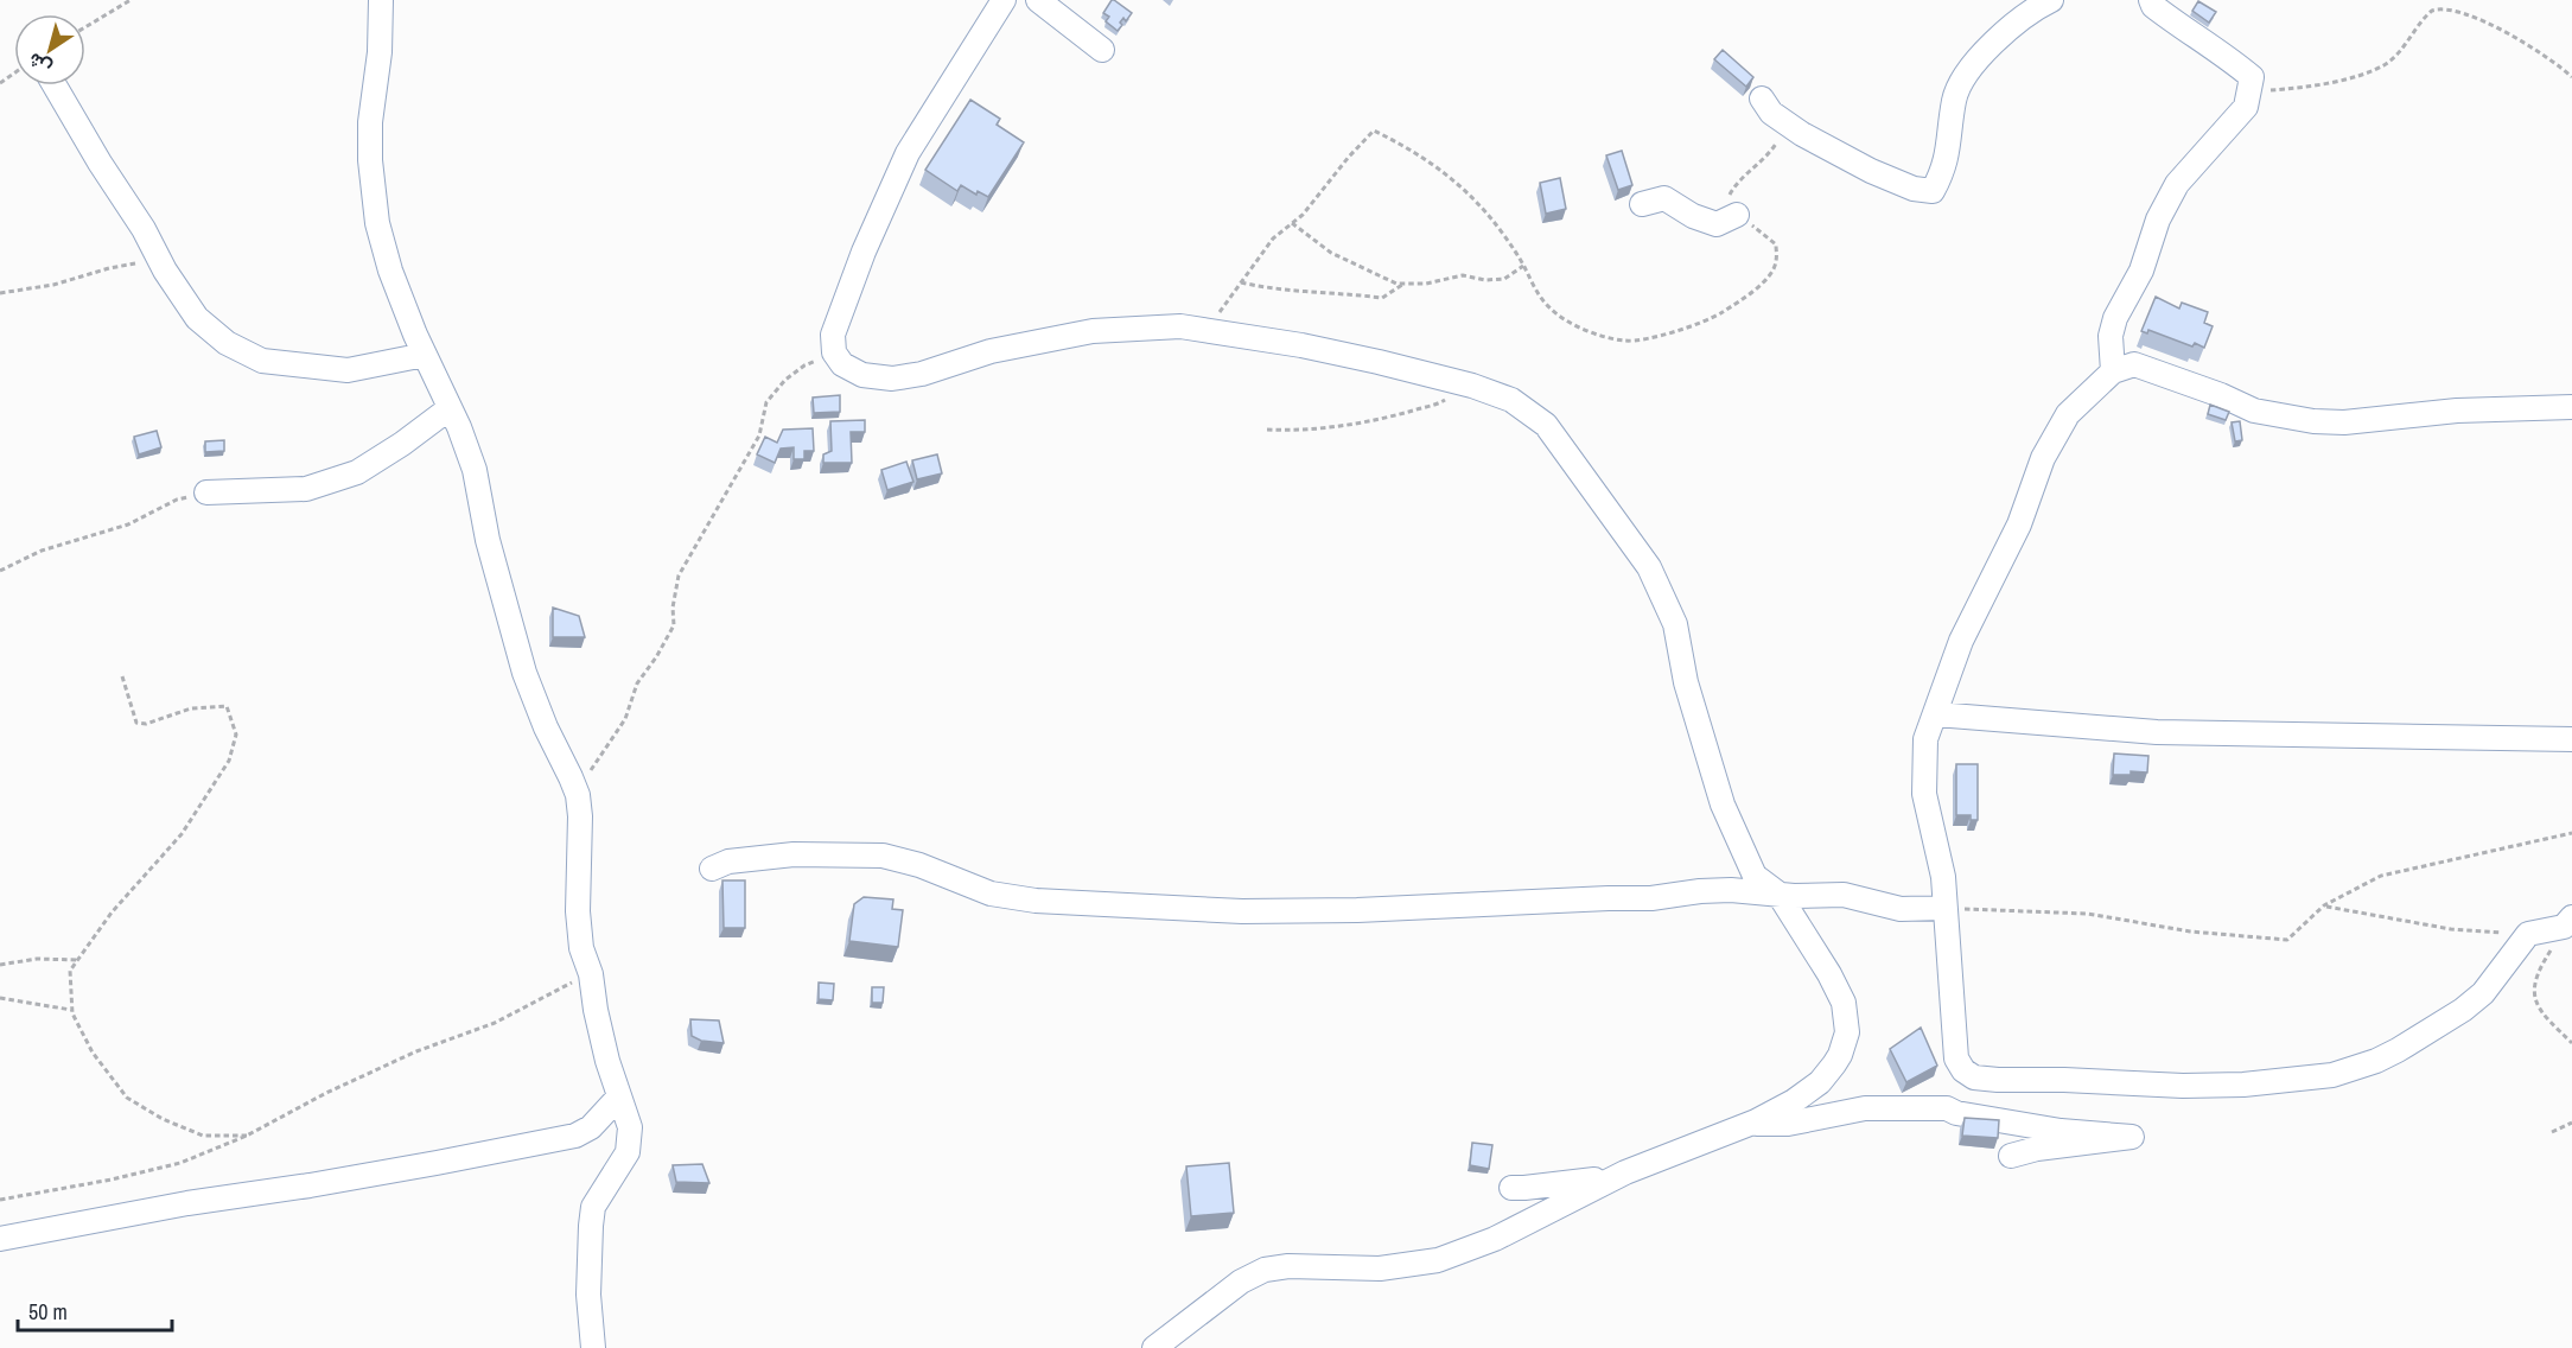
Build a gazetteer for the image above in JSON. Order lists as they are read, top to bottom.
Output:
{
  "scale_bar": "50 m",
  "north": "bottom left"
}
